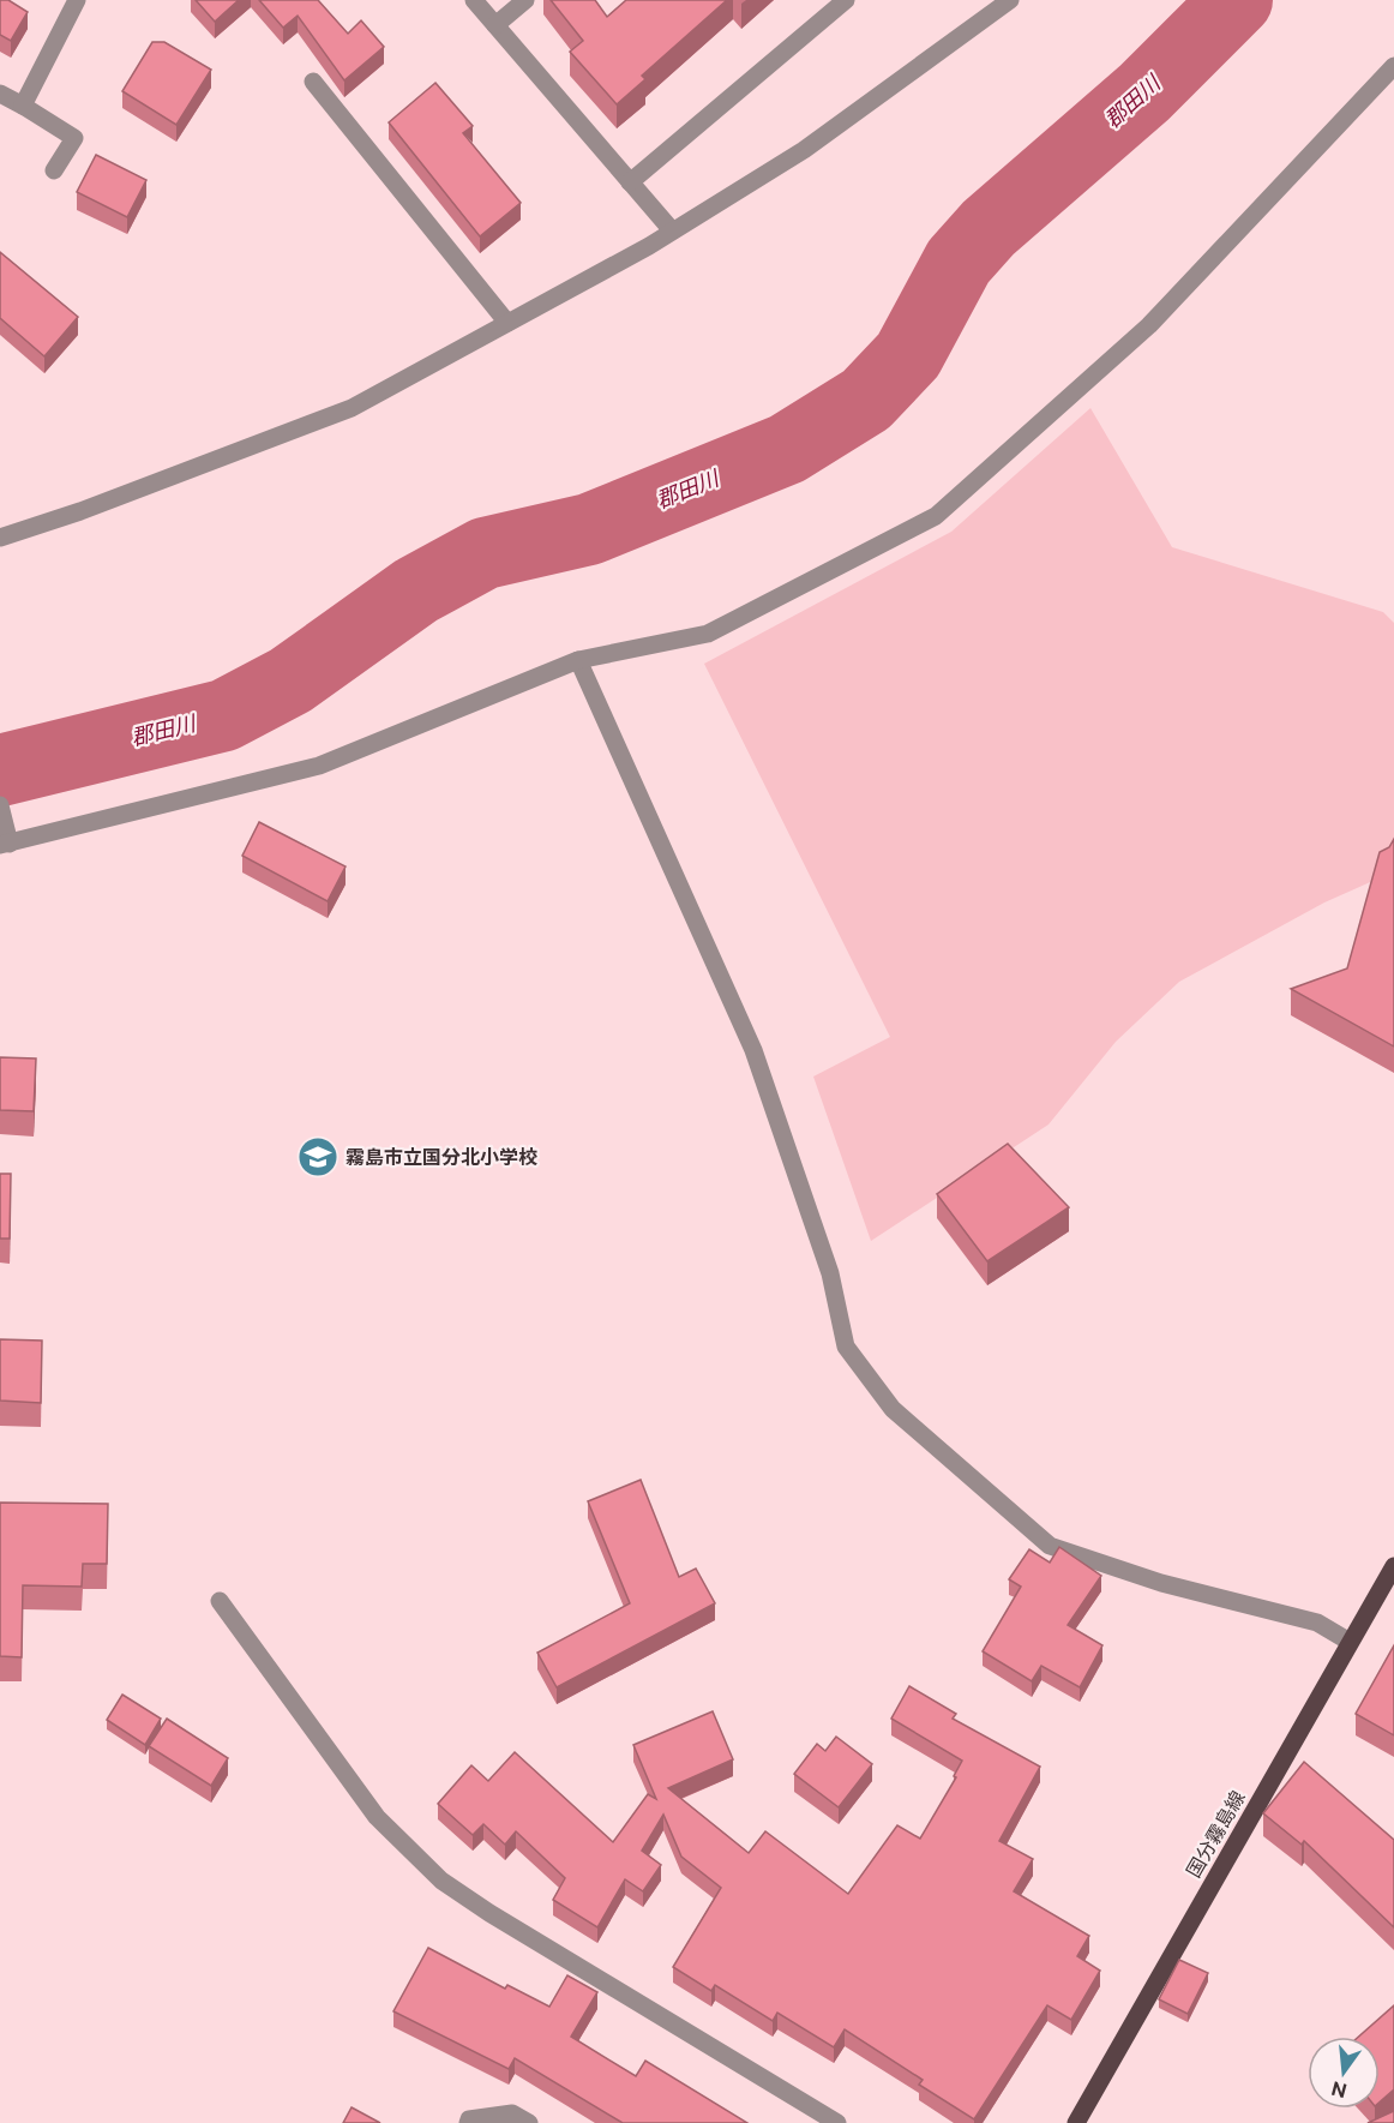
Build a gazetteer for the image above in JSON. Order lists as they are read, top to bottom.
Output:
{
  "streets": {
    "main road": ["国分霧島線"]
  },
  "water": ["郡田川"],
  "places": {
    "school or university": ["霧島市立国分北小学校"]
  },
  "north": "bottom"
}
